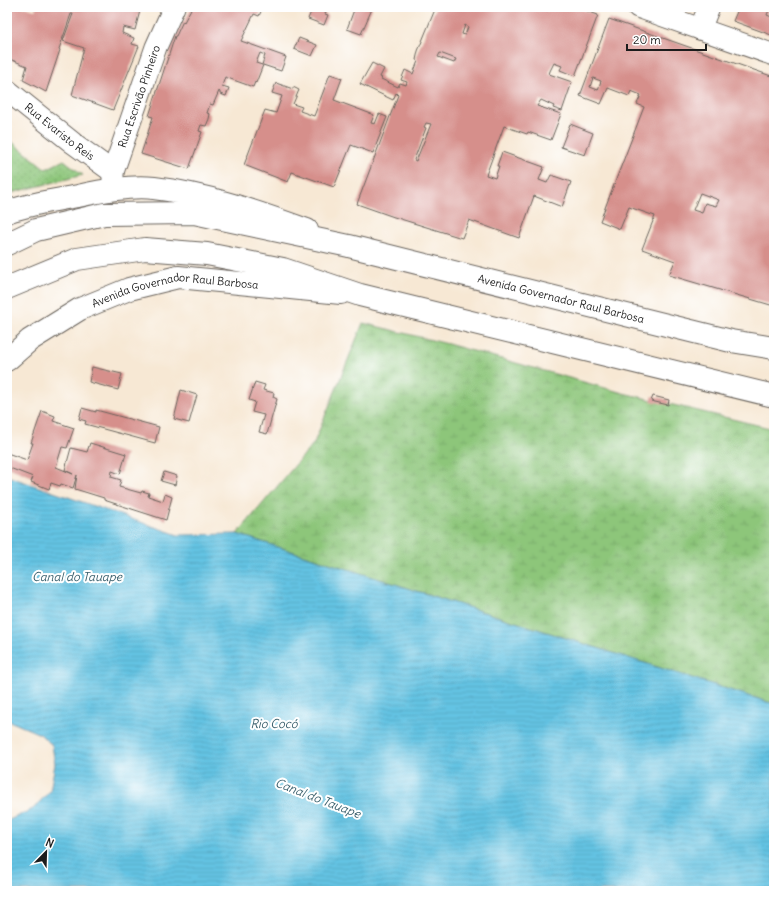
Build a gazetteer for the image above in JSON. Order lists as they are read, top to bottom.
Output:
{
  "streets": {
    "main road": ["Avenida Governador Raul Barbosa"],
    "street": ["Rua Escrivão Pinheiro", "Rua Evaristo Reis"]
  },
  "crossings": [
    ["Rua Escrivão Pinheiro", "Rua Evaristo Reis"],
    ["Rua Escrivão Pinheiro", "Avenida Governador Raul Barbosa"],
    ["Rua Evaristo Reis", "Avenida Governador Raul Barbosa"]
  ],
  "water": ["Canal do Tauape", "Rio Cocó"],
  "scale_bar": "20 m",
  "north": "top right"
}
